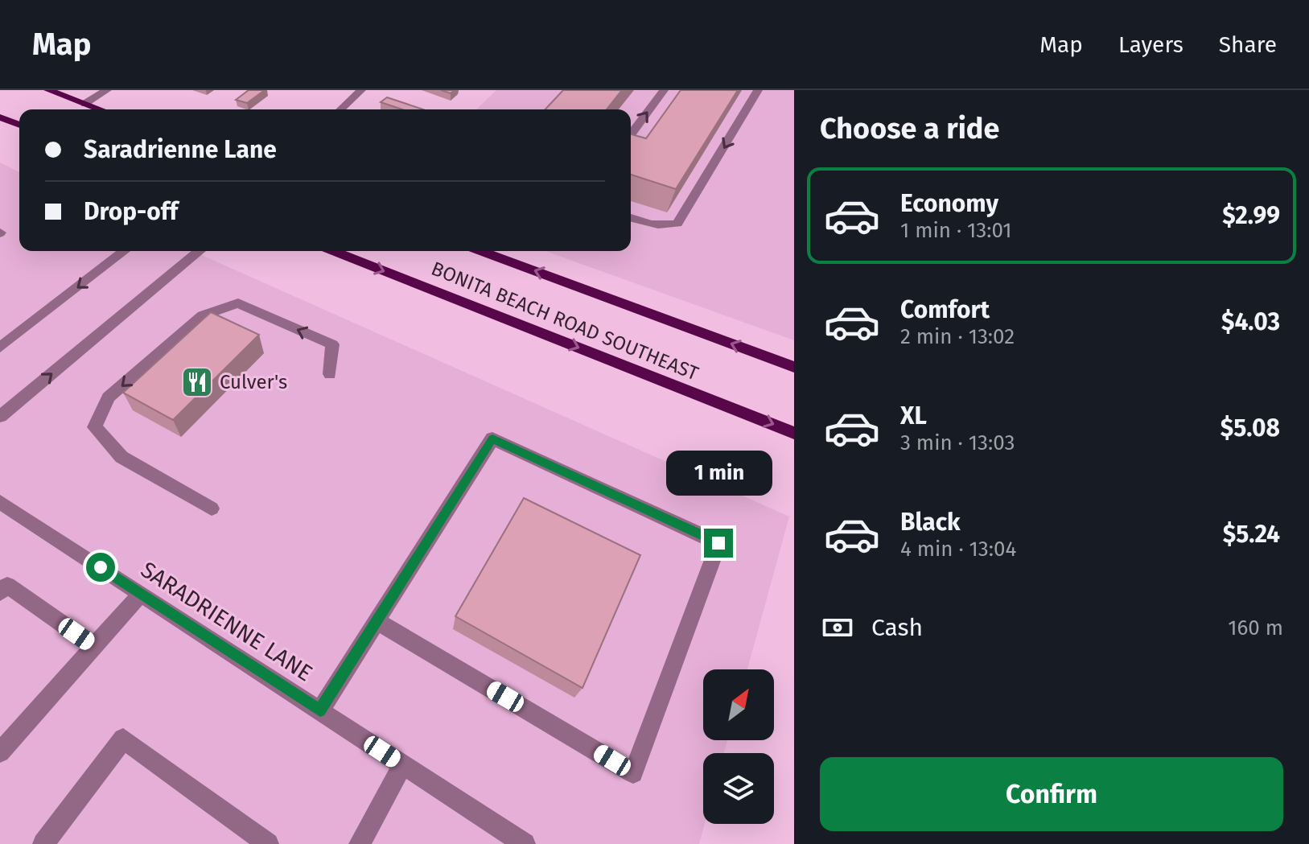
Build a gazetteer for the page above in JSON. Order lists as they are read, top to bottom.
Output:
{
  "streets": {
    "main road": ["BONITA BEACH ROAD SOUTHEAST"],
    "street": ["SARADRIENNE LANE"]
  },
  "places": {
    "restaurant": ["Culver's"]
  },
  "north": "top right",
  "page": {
    "header": "Map",
    "nav": ["Map", "Layers", "Share"],
    "heading": "Choose a ride",
    "banner": ["Saradrienne Lane", "Drop-off"],
    "list": [
      {
        "name": "Economy",
        "note": "1 min · 13:01",
        "value": "$2.99"
      },
      {
        "name": "Comfort",
        "note": "2 min · 13:02",
        "value": "$4.03"
      },
      {
        "name": "XL",
        "note": "3 min · 13:03",
        "value": "$5.08"
      },
      {
        "name": "Black",
        "note": "4 min · 13:04",
        "value": "$5.24"
      }
    ],
    "bubble": "1 min",
    "pay": ["Cash", "160 m"],
    "buttons": "Confirm"
  }
}
